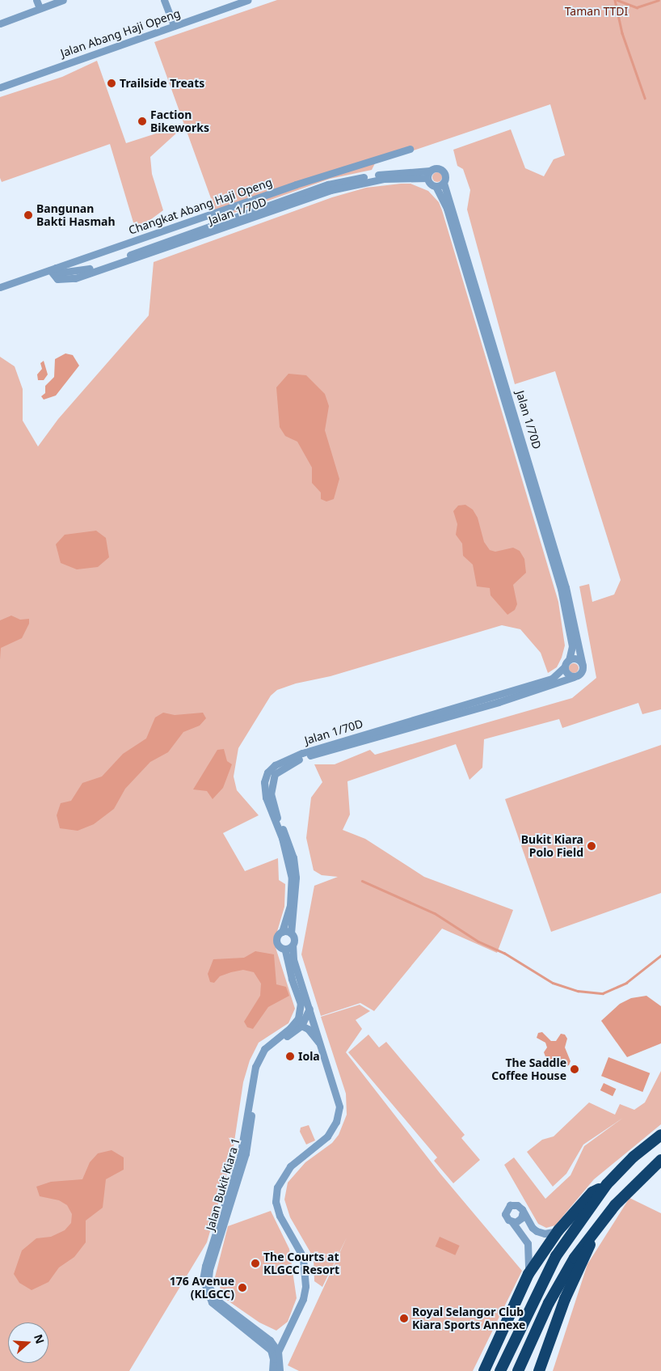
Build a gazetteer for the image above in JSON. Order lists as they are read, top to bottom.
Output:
{
  "streets": {
    "street": [
      "Jalan Abang Haji Openg",
      "Changkat Abang Haji Openg",
      "Jalan 1/70D",
      "Jalan Bukit Kiara 1"
    ]
  },
  "crossings": [
    ["Changkat Abang Haji Openg", "Jalan 1/70D"],
    ["Jalan 1/70D", "Jalan Bukit Kiara 1"]
  ],
  "parks": ["Taman TTDI"],
  "places": [
    "Trailside Treats",
    "Faction Bikeworks",
    "Bangunan Bakti Hasmah",
    "Bukit Kiara Polo Field",
    "Iola",
    "The Saddle Coffee House",
    "The Courts at KLGCC Resort",
    "176 Avenue (KLGCC)",
    "Royal Selangor Club Kiara Sports Annexe"
  ],
  "north": "right"
}
